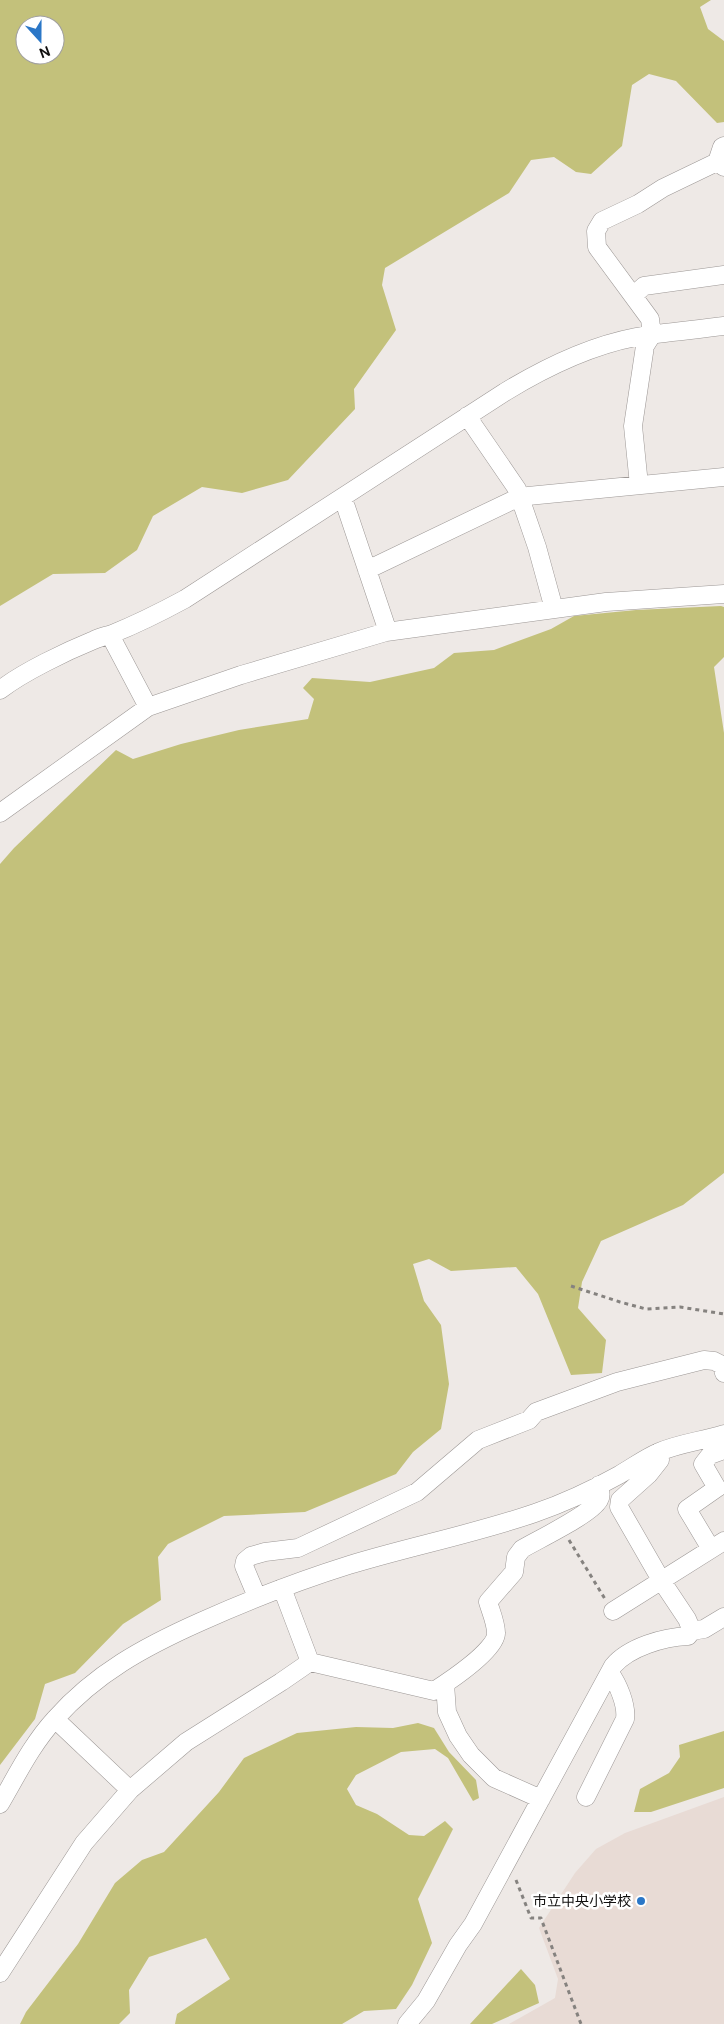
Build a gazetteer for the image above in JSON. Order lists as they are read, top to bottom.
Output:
{
  "places": ["市立中央小学校"],
  "north": "bottom"
}
